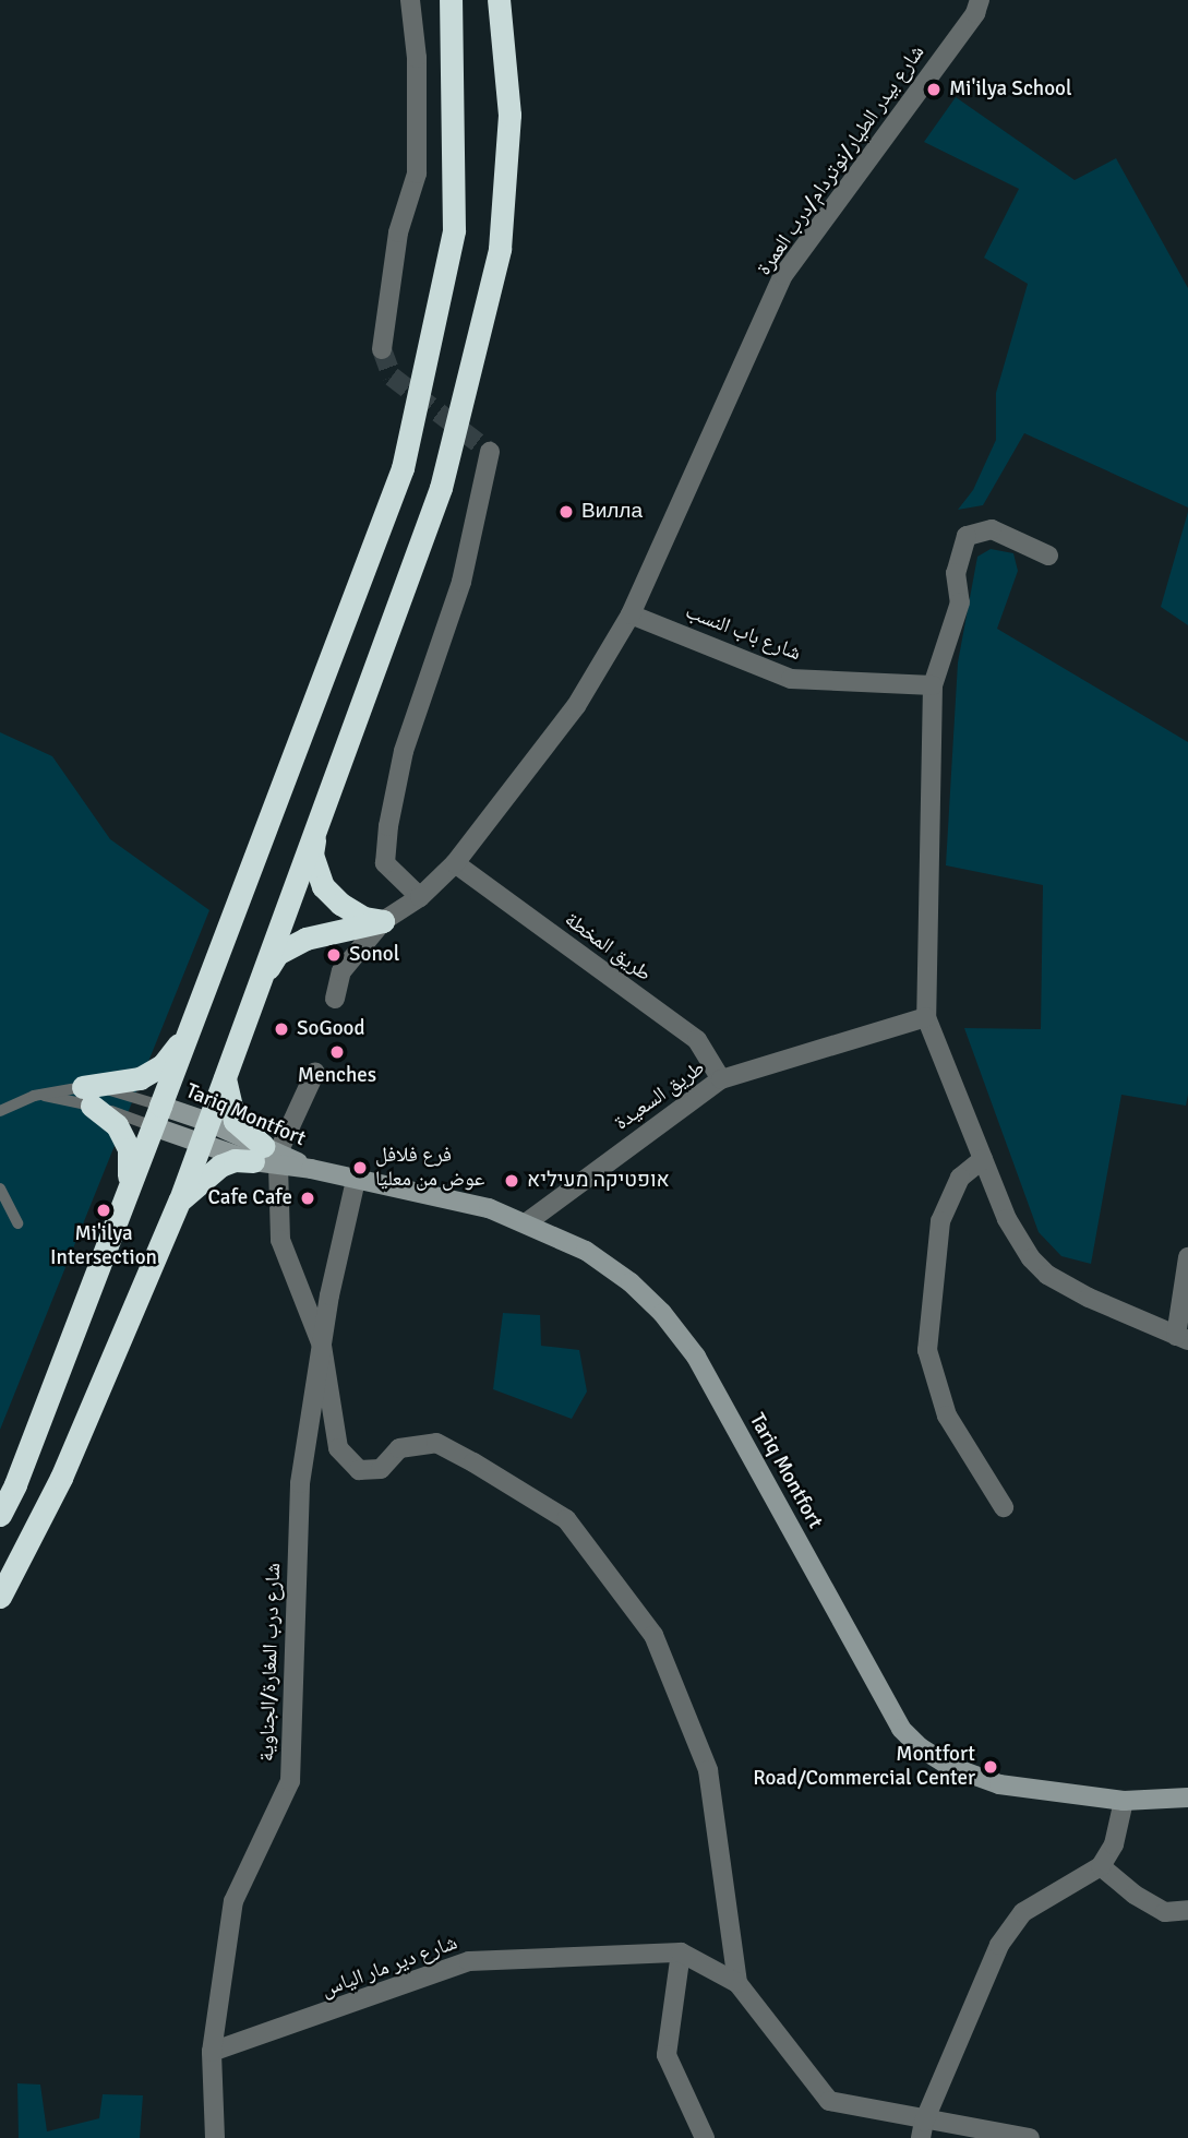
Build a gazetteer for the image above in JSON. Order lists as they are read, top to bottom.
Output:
{
  "streets": {
    "main road": ["Tariq Montfort"],
    "street": [
      "شارع بيدر الطيار/نوتردام/درب العمرة",
      "شارع باب النسب",
      "طريق المخطة",
      "طريق السعيدة",
      "شارع درب المغارة/الجناوية",
      "شارع دير مار الياس"
    ]
  },
  "crossings": [
    ["شارع بيدر الطيار/نوتردام/درب العمرة", "شارع باب النسب"],
    ["شارع بيدر الطيار/نوتردام/درب العمرة", "طريق المخطة"],
    ["طريق المخطة", "طريق السعيدة"],
    ["طريق السعيدة", "Tariq Montfort"],
    ["Tariq Montfort", "شارع درب المغارة/الجناوية"],
    ["شارع درب المغارة/الجناوية", "شارع دير مار الياس"]
  ],
  "places": [
    "Mi'ilya School",
    "Вилла",
    "Sonol",
    "SoGood",
    "Menches",
    "فرع فلافل عوض من معليا",
    "אופטיקה מעיליא",
    "Cafe Cafe",
    "Mi'ilya Intersection",
    "Montfort Road/Commercial Center"
  ]
}
